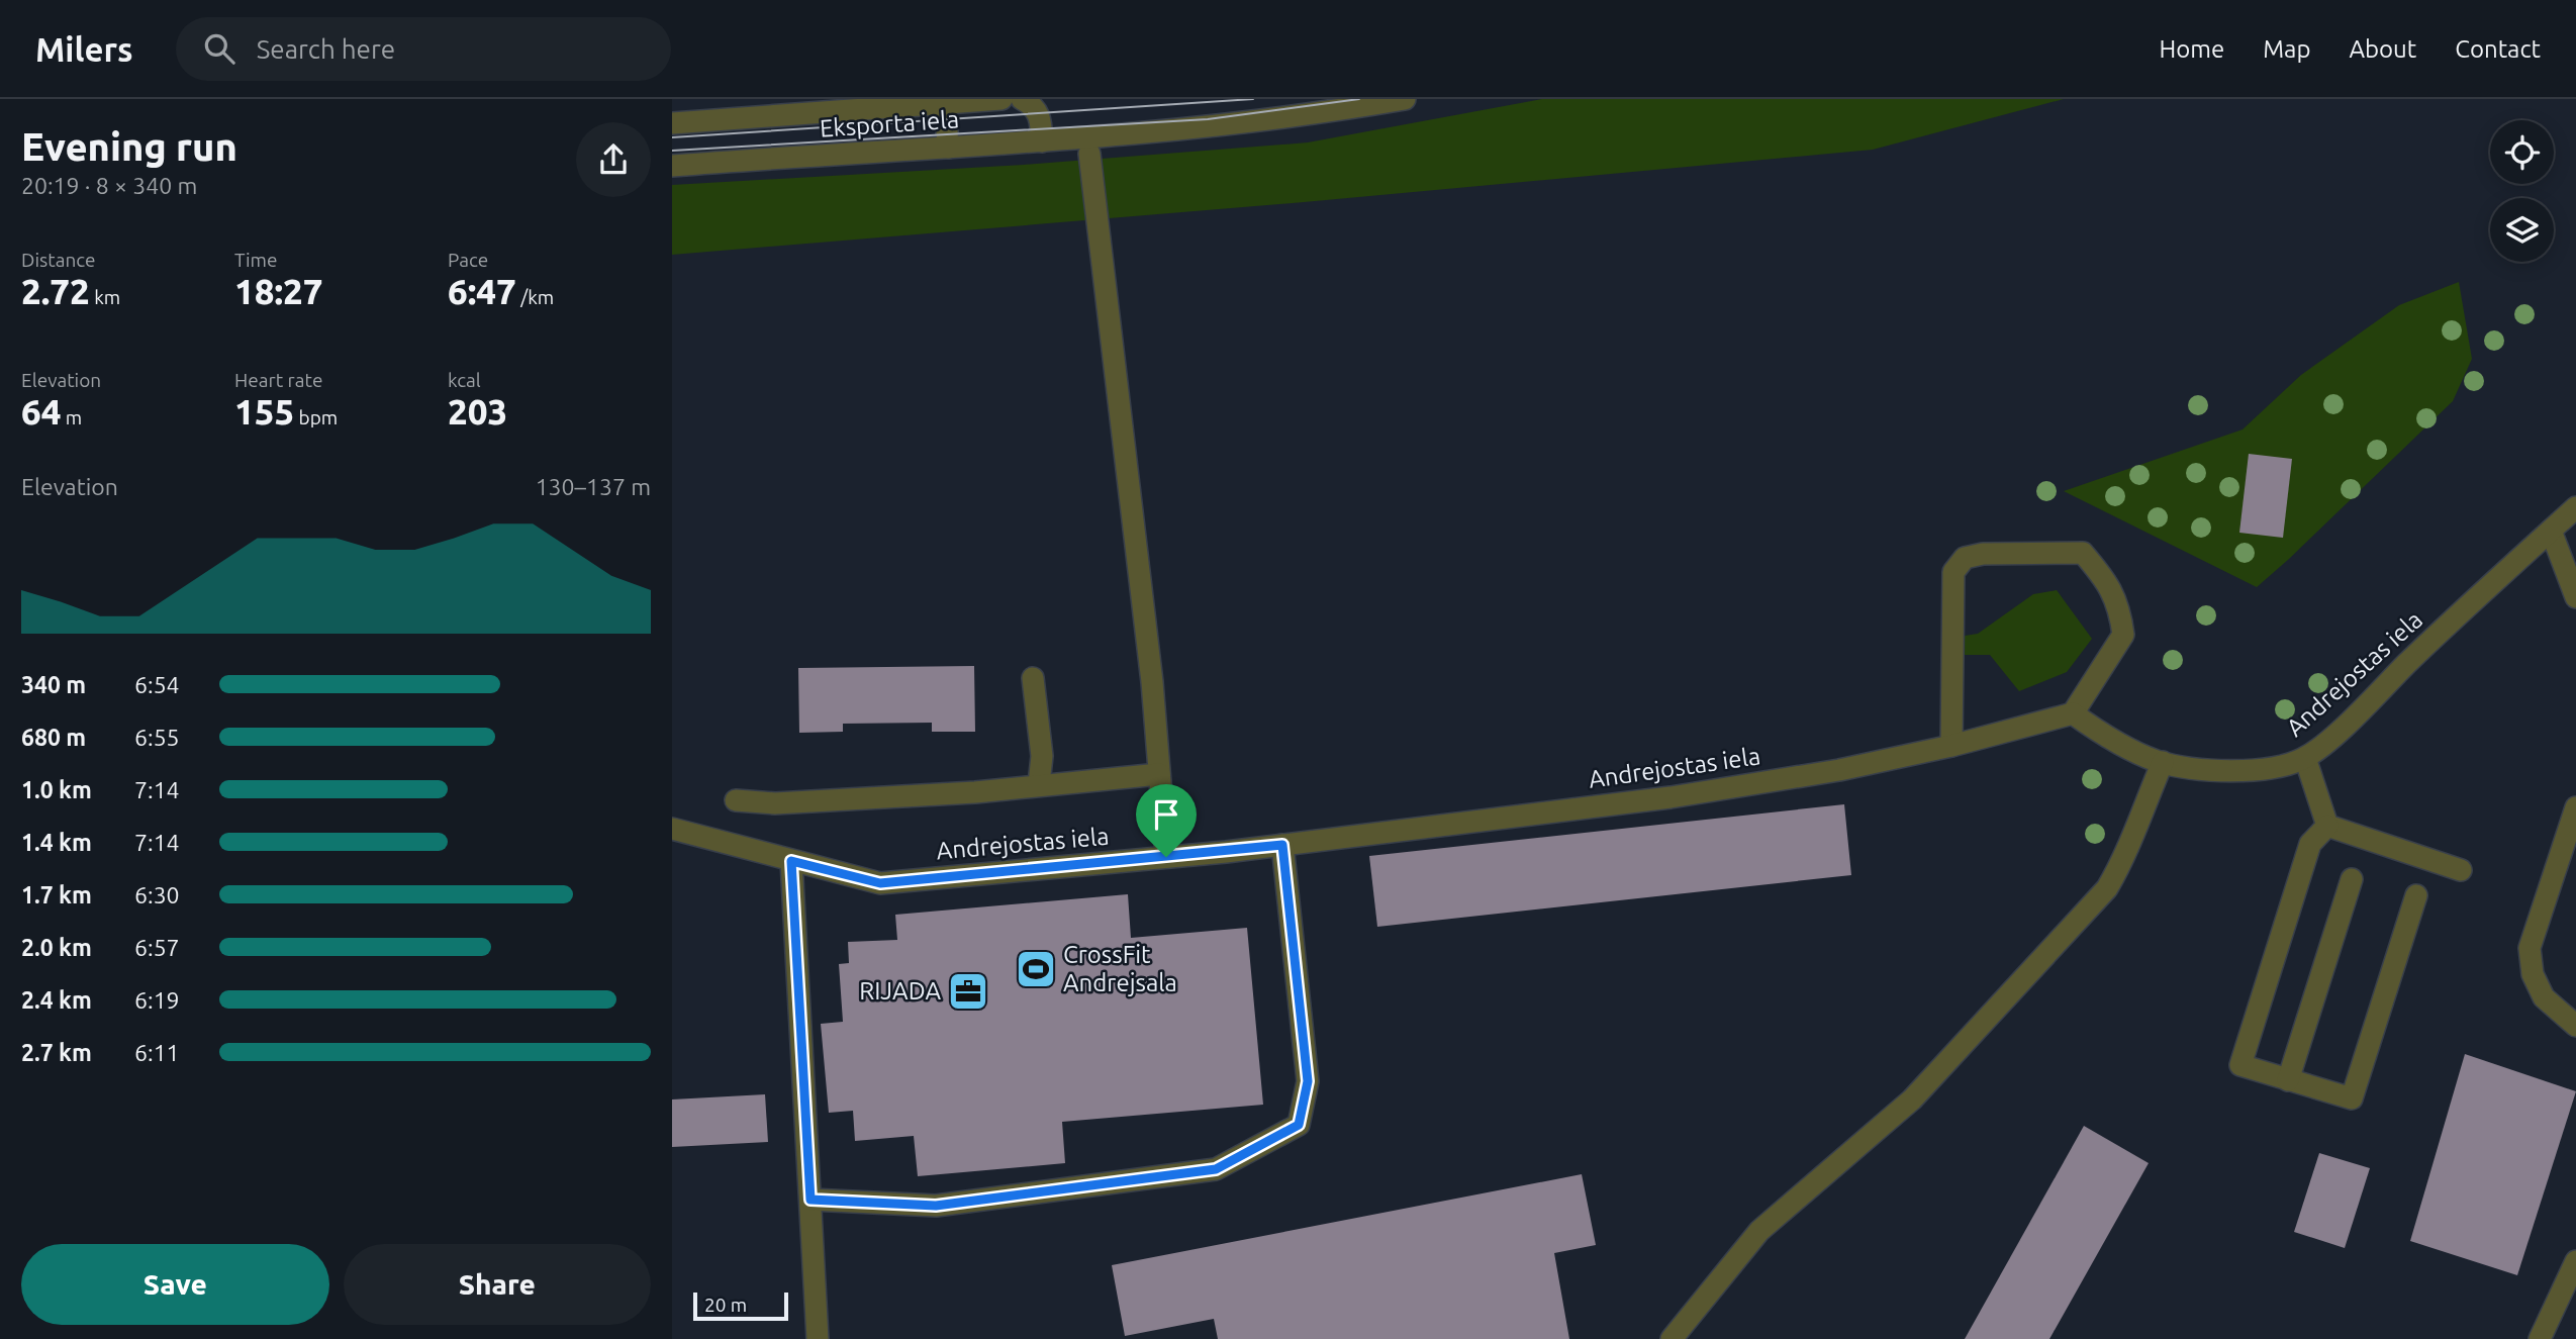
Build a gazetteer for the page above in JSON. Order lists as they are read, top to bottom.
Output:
{
  "streets": {
    "street": ["Eksporta iela", "Andrejostas iela"]
  },
  "places": {
    "sports": ["CrossFit Andrejsala"],
    "office": ["RIJADA"]
  },
  "scale_bar": "20 m",
  "page": {
    "header": "Milers",
    "search": "Search here",
    "nav": [
      "Home",
      "Map",
      "About",
      "Contact"
    ],
    "heading": ["Evening run", "20:19 · 8 × 340 m"],
    "stats": [
      ["Distance", "2.72 km"],
      ["Time", "18:27"],
      ["Pace", "6:47 /km"],
      ["Elevation", "64 m"],
      ["Heart rate", "155 bpm"],
      ["kcal", "203"]
    ],
    "chart": ["Elevation", "130–137 m"],
    "list": [
      {
        "name": "340 m",
        "note": "6:54"
      },
      {
        "name": "680 m",
        "note": "6:55"
      },
      {
        "name": "1.0 km",
        "note": "7:14"
      },
      {
        "name": "1.4 km",
        "note": "7:14"
      },
      {
        "name": "1.7 km",
        "note": "6:30"
      },
      {
        "name": "2.0 km",
        "note": "6:57"
      },
      {
        "name": "2.4 km",
        "note": "6:19"
      },
      {
        "name": "2.7 km",
        "note": "6:11"
      }
    ],
    "buttons": ["Save", "Share"],
    "scale": "20 m"
  }
}
